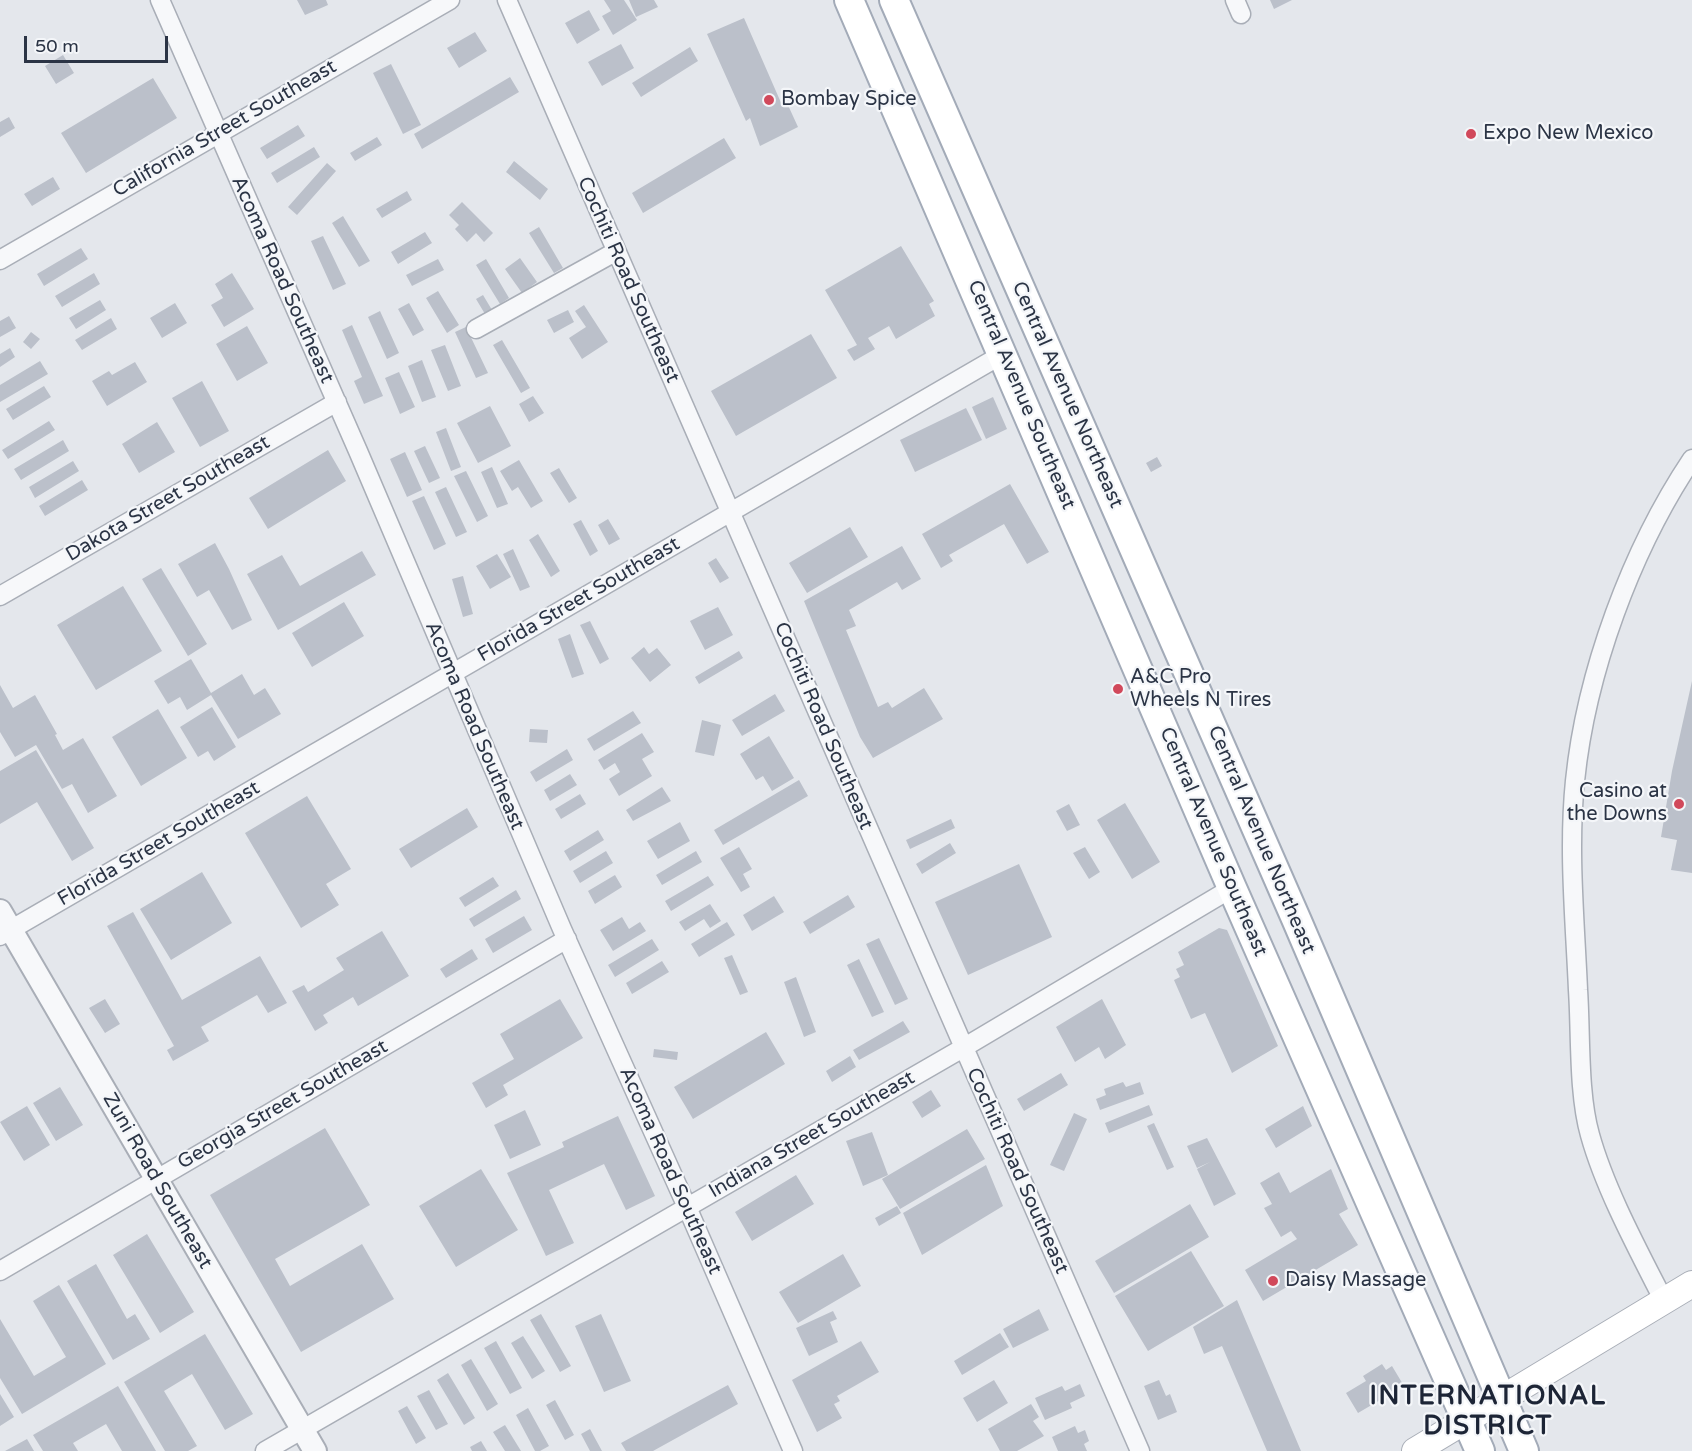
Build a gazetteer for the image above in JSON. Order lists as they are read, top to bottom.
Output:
{
  "streets": {
    "main road": ["Central Avenue Southeast", "Central Avenue Northeast"],
    "street": [
      "California Street Southeast",
      "Acoma Road Southeast",
      "Cochiti Road Southeast",
      "Dakota Street Southeast",
      "Florida Street Southeast",
      "Georgia Street Southeast",
      "Indiana Street Southeast",
      "Zuni Road Southeast"
    ]
  },
  "crossings": [
    ["California Street Southeast", "Acoma Road Southeast"],
    ["Acoma Road Southeast", "Dakota Street Southeast"],
    ["Acoma Road Southeast", "Florida Street Southeast"],
    ["Acoma Road Southeast", "Georgia Street Southeast"],
    ["Acoma Road Southeast", "Indiana Street Southeast"],
    ["Cochiti Road Southeast", "Florida Street Southeast"],
    ["Cochiti Road Southeast", "Indiana Street Southeast"],
    ["Central Avenue Southeast", "Florida Street Southeast"],
    ["Central Avenue Southeast", "Indiana Street Southeast"],
    ["Florida Street Southeast", "Zuni Road Southeast"],
    ["Georgia Street Southeast", "Zuni Road Southeast"],
    ["Indiana Street Southeast", "Zuni Road Southeast"]
  ],
  "districts": ["INTERNATIONAL DISTRICT"],
  "places": [
    "Bombay Spice",
    "Expo New Mexico",
    "A&C Pro Wheels N Tires",
    "Casino at the Downs",
    "Daisy Massage"
  ],
  "scale_bar": "50 m"
}
